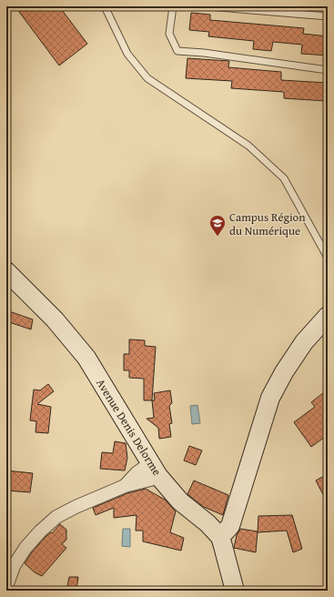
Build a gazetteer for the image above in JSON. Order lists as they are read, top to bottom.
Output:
{
  "streets": {
    "street": ["Avenue Denis Delorme"]
  },
  "places": {
    "school or university": ["Campus Région du Numérique"]
  }
}
